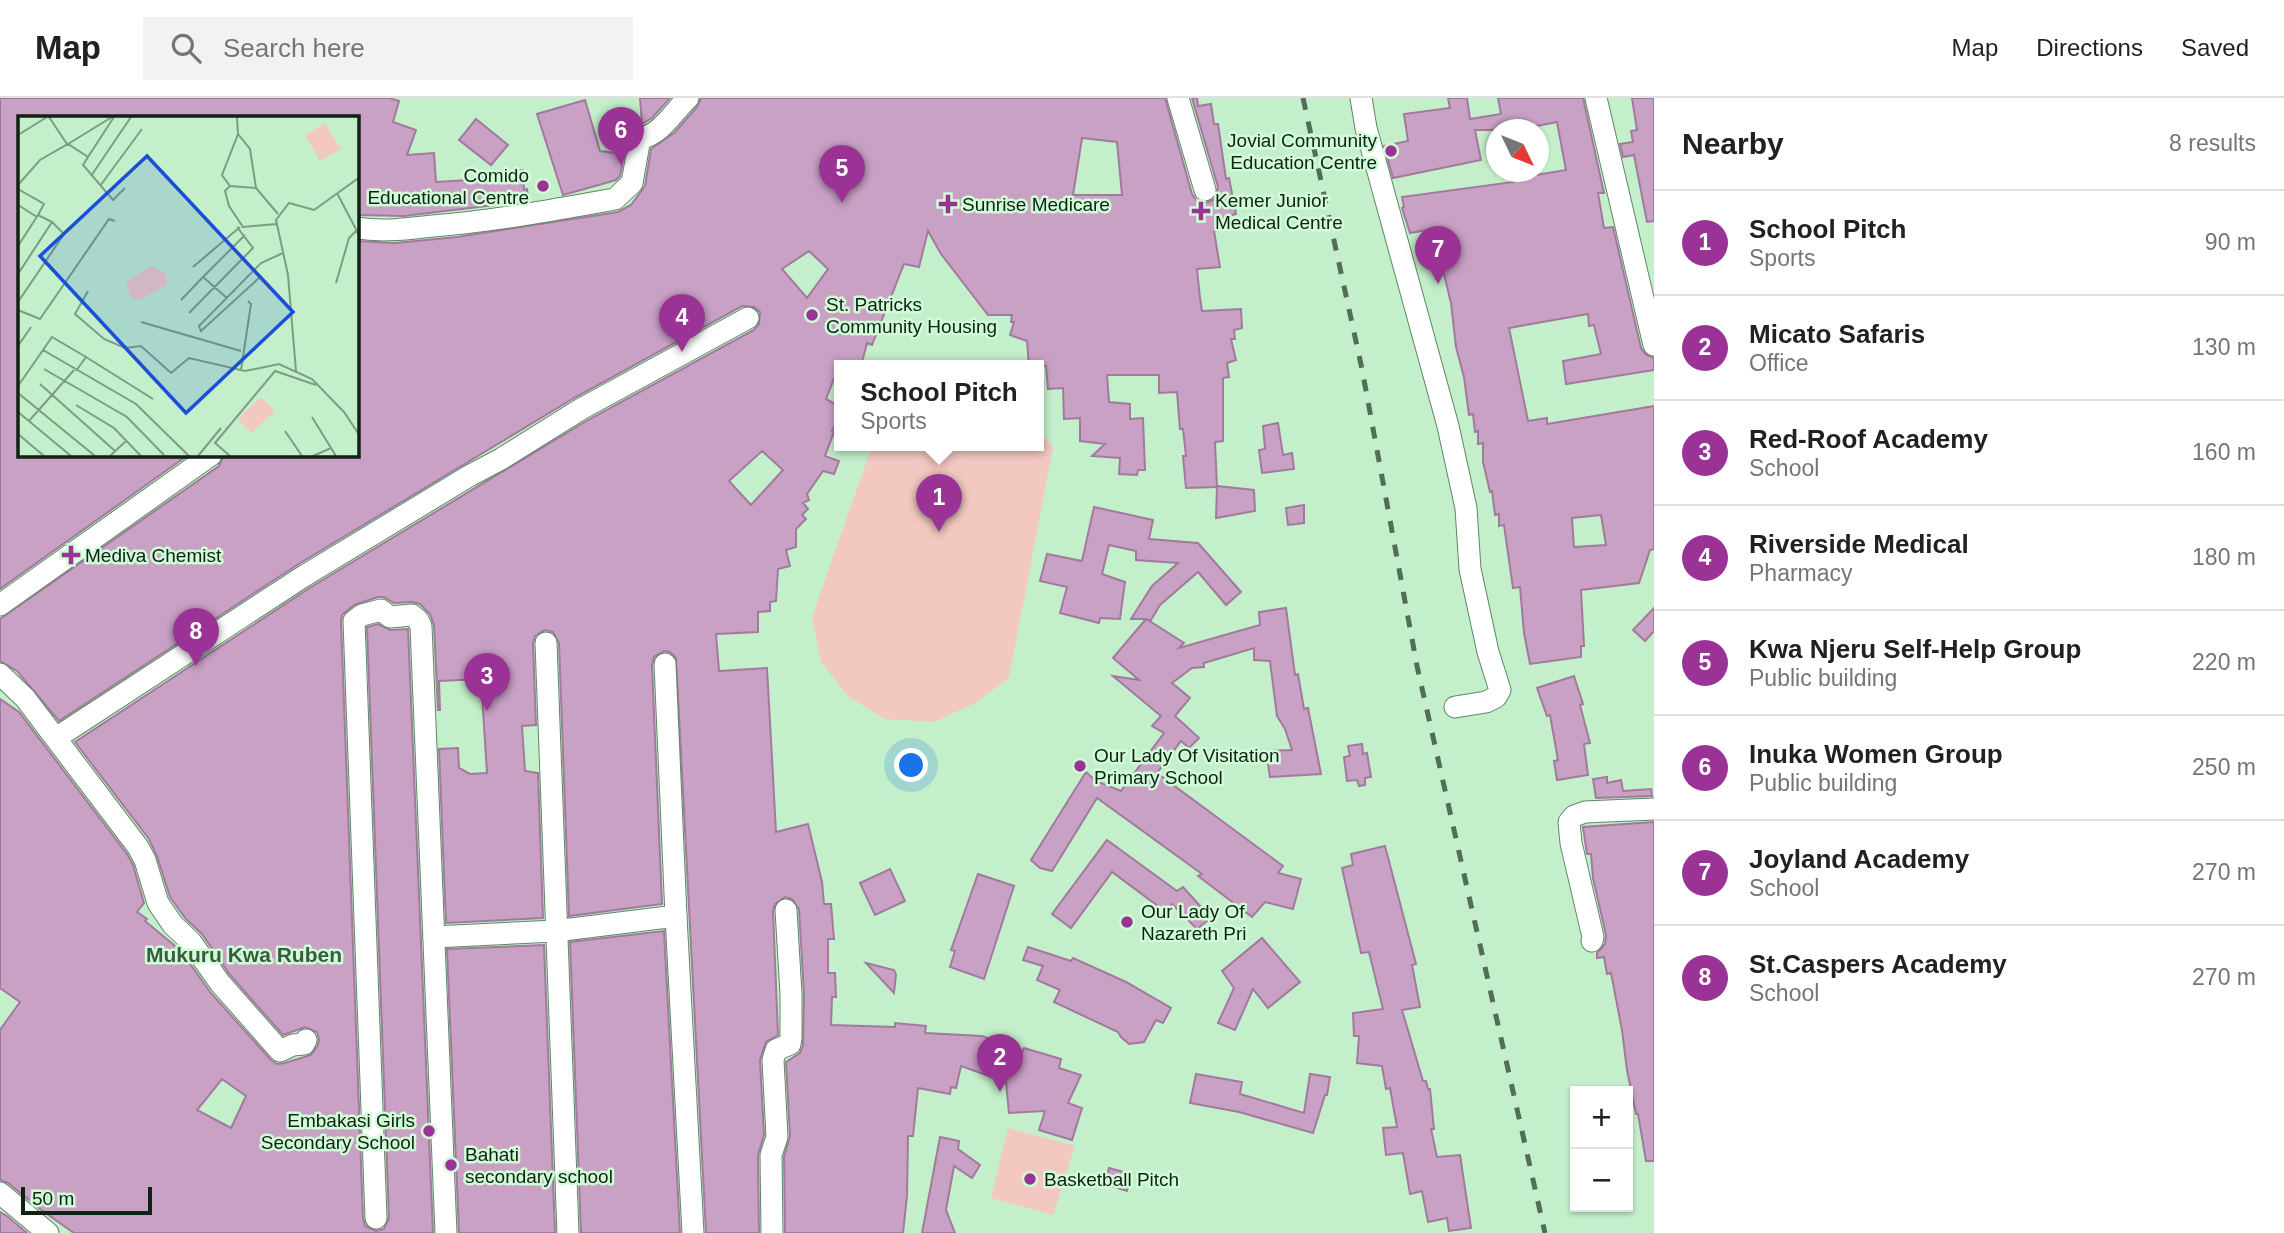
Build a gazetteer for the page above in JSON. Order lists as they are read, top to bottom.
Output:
{
  "districts": ["Mukuru Kwa Ruben"],
  "places": {
    "other": [
      "Jovial Community Education Centre",
      "Comido Educational Centre",
      "St. Patricks Community Housing",
      "Our Lady Of Visitation Primary School",
      "Our Lady Of Nazareth Pri",
      "Embakasi Girls Secondary School",
      "Bahati secondary school",
      "Basketball Pitch"
    ],
    "health": ["Sunrise Medicare", "Kemer Junior Medical Centre", "Mediva Chemist"]
  },
  "scale_bar": "50 m",
  "north": "bottom right",
  "page": {
    "header": "Map",
    "search": "Search here",
    "nav": ["Map", "Directions", "Saved"],
    "heading": ["Nearby", "8 results"],
    "pins": [
      "6",
      "5",
      "7",
      "4",
      "1",
      "8",
      "3",
      "2"
    ],
    "list": [
      {
        "mark": "1",
        "name": "School Pitch",
        "note": "Sports",
        "value": "90 m"
      },
      {
        "mark": "2",
        "name": "Micato Safaris",
        "note": "Office",
        "value": "130 m"
      },
      {
        "mark": "3",
        "name": "Red-Roof Academy",
        "note": "School",
        "value": "160 m"
      },
      {
        "mark": "4",
        "name": "Riverside Medical",
        "note": "Pharmacy",
        "value": "180 m"
      },
      {
        "mark": "5",
        "name": "Kwa Njeru Self-Help Group",
        "note": "Public building",
        "value": "220 m"
      },
      {
        "mark": "6",
        "name": "Inuka Women Group",
        "note": "Public building",
        "value": "250 m"
      },
      {
        "mark": "7",
        "name": "Joyland Academy",
        "note": "School",
        "value": "270 m"
      },
      {
        "mark": "8",
        "name": "St.Caspers Academy",
        "note": "School",
        "value": "270 m"
      }
    ],
    "popup": ["School Pitch", "Sports"],
    "map_buttons": ["+", "−"],
    "scale": "50 m"
  }
}
